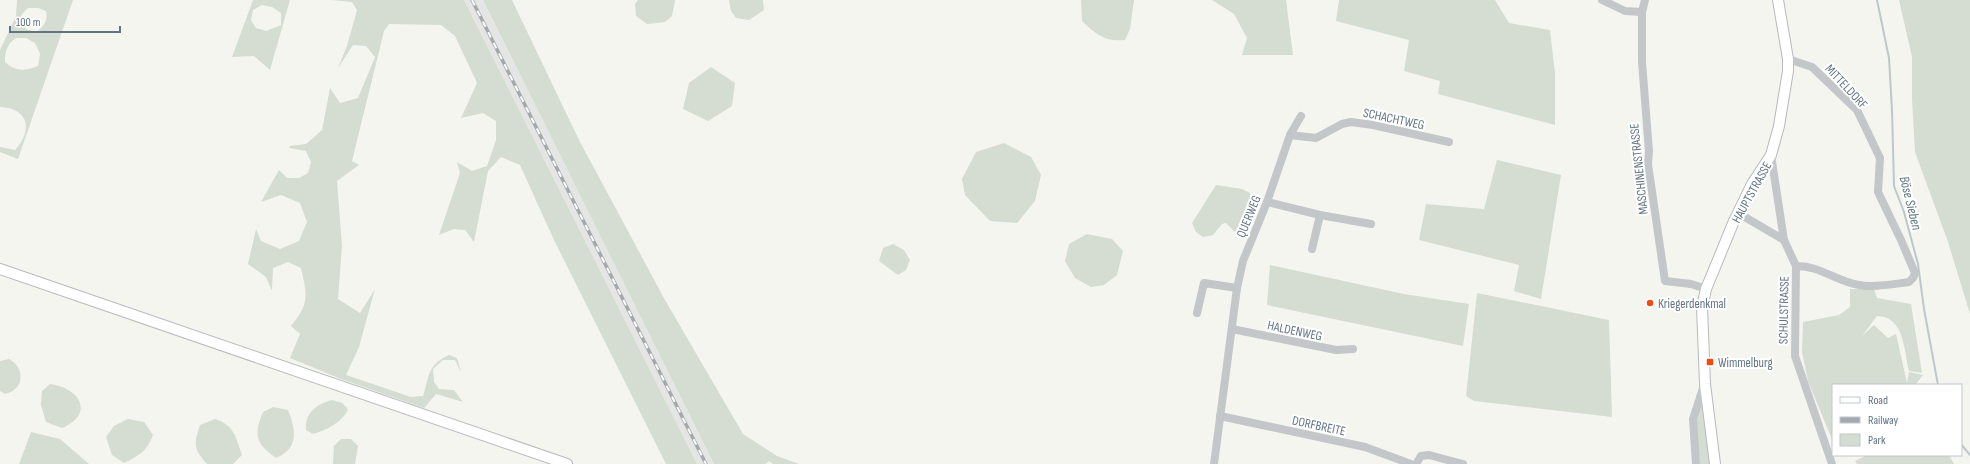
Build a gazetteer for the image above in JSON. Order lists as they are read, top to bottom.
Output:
{
  "streets": {
    "main road": ["HAUPTSTRASSE"],
    "street": [
      "MITTELDORF",
      "SCHACHTWEG",
      "MASCHINENSTRASSE",
      "QUERWEG",
      "SCHULSTRASSE",
      "HALDENWEG",
      "DORFBREITE"
    ]
  },
  "crossings": [
    ["MITTELDORF", "HAUPTSTRASSE"],
    ["MITTELDORF", "SCHULSTRASSE"],
    ["SCHACHTWEG", "QUERWEG"],
    ["MASCHINENSTRASSE", "HAUPTSTRASSE"],
    ["HAUPTSTRASSE", "SCHULSTRASSE"],
    ["QUERWEG", "HALDENWEG"]
  ],
  "water": ["Böse Sieben"],
  "places": {
    "other": ["Kriegerdenkmal"],
    "transit": ["Wimmelburg"]
  },
  "legend": ["Road", "Railway", "Park"],
  "scale_bar": "100 m"
}
